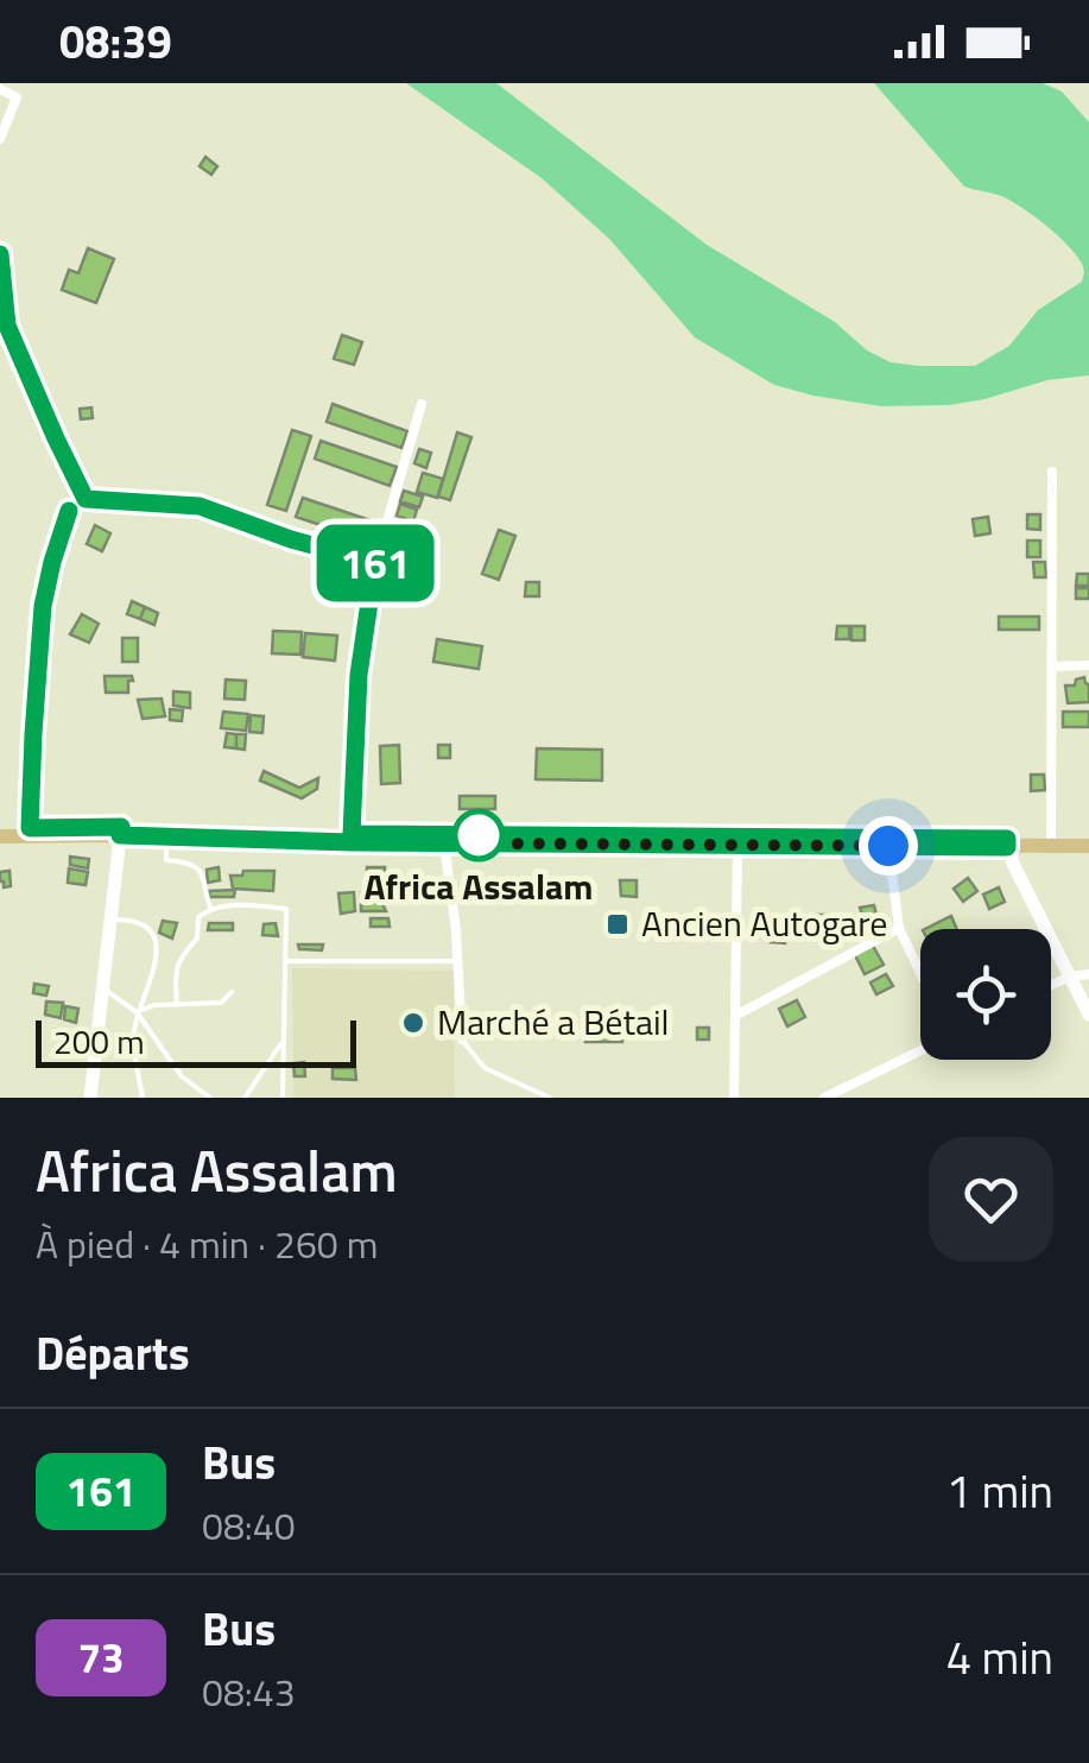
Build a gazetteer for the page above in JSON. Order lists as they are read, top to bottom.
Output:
{
  "places": {
    "other": ["Africa Assalam", "Marché a Bétail"],
    "transit": ["Ancien Autogare"]
  },
  "lines": ["bus line 161"],
  "scale_bar": "200 m",
  "page": {
    "status": "08:39",
    "on_map": "161",
    "scale": "200 m",
    "heading": [
      ["Africa Assalam", "À pied · 4 min · 260 m"],
      "Départs"
    ],
    "list": [
      {
        "mark": "161",
        "name": "Bus",
        "note": "08:40",
        "value": "1 min"
      },
      {
        "mark": "73",
        "name": "Bus",
        "note": "08:43",
        "value": "4 min"
      }
    ]
  }
}
